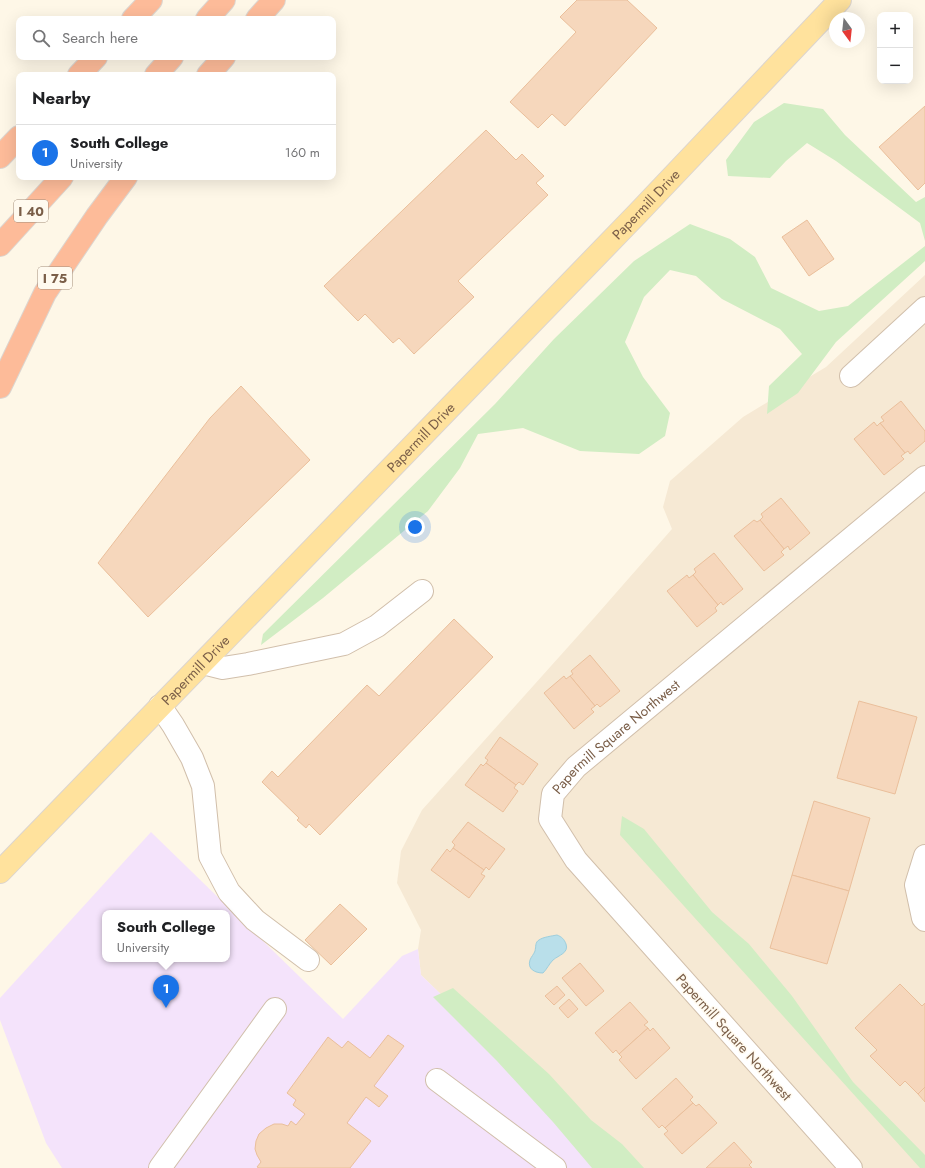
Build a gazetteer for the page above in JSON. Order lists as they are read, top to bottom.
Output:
{
  "streets": {
    "highway": ["I 40", "I 75"],
    "main road": ["Papermill Drive"],
    "street": ["Papermill Square Northwest"]
  },
  "north": "bottom",
  "page": {
    "map_buttons": ["+", "−"],
    "search": "Search here",
    "heading": "Nearby",
    "list": [
      {
        "mark": "1",
        "name": "South College",
        "note": "University",
        "value": "160 m"
      }
    ],
    "popup": ["South College", "University"],
    "pins": "1"
  }
}
